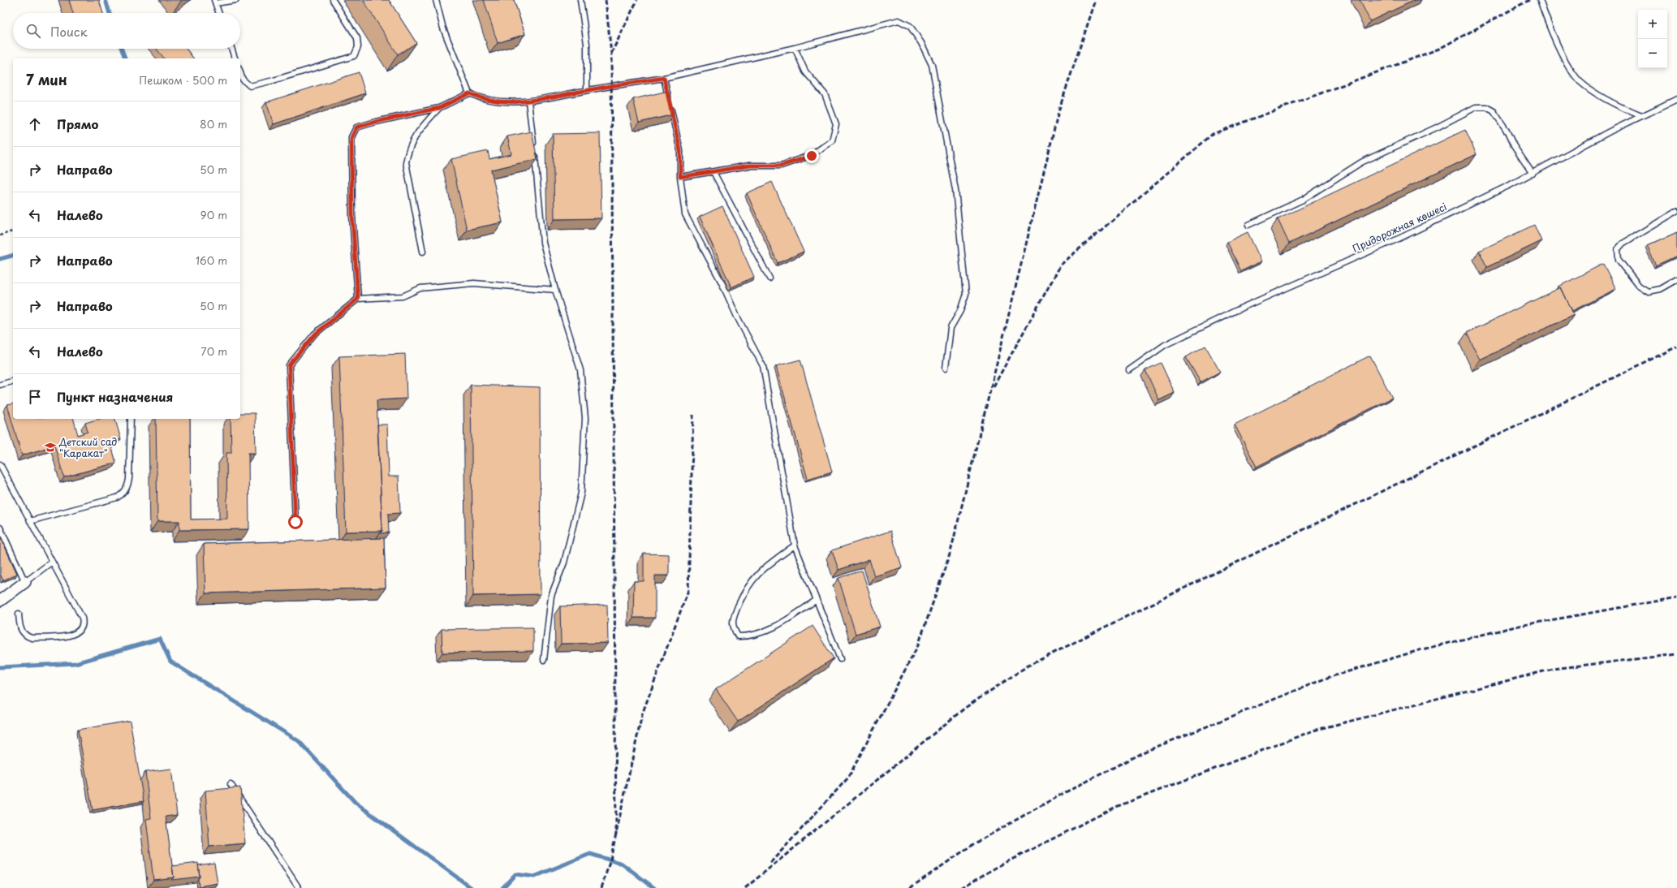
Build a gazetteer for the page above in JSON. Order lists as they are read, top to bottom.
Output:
{
  "streets": {
    "lane": ["Придорожная көшесі"]
  },
  "places": {
    "school or university": ["Детский сад \"Каракат\""]
  },
  "page": {
    "map_buttons": ["+", "−"],
    "search": "Поиск",
    "heading": ["7 мин", "Пешком · 500 m"],
    "list": [
      ["Прямо", "80 m"],
      ["Направо", "50 m"],
      ["Налево", "90 m"],
      ["Направо", "160 m"],
      ["Направо", "50 m"],
      ["Налево", "70 m"],
      "Пункт назначения"
    ]
  }
}
